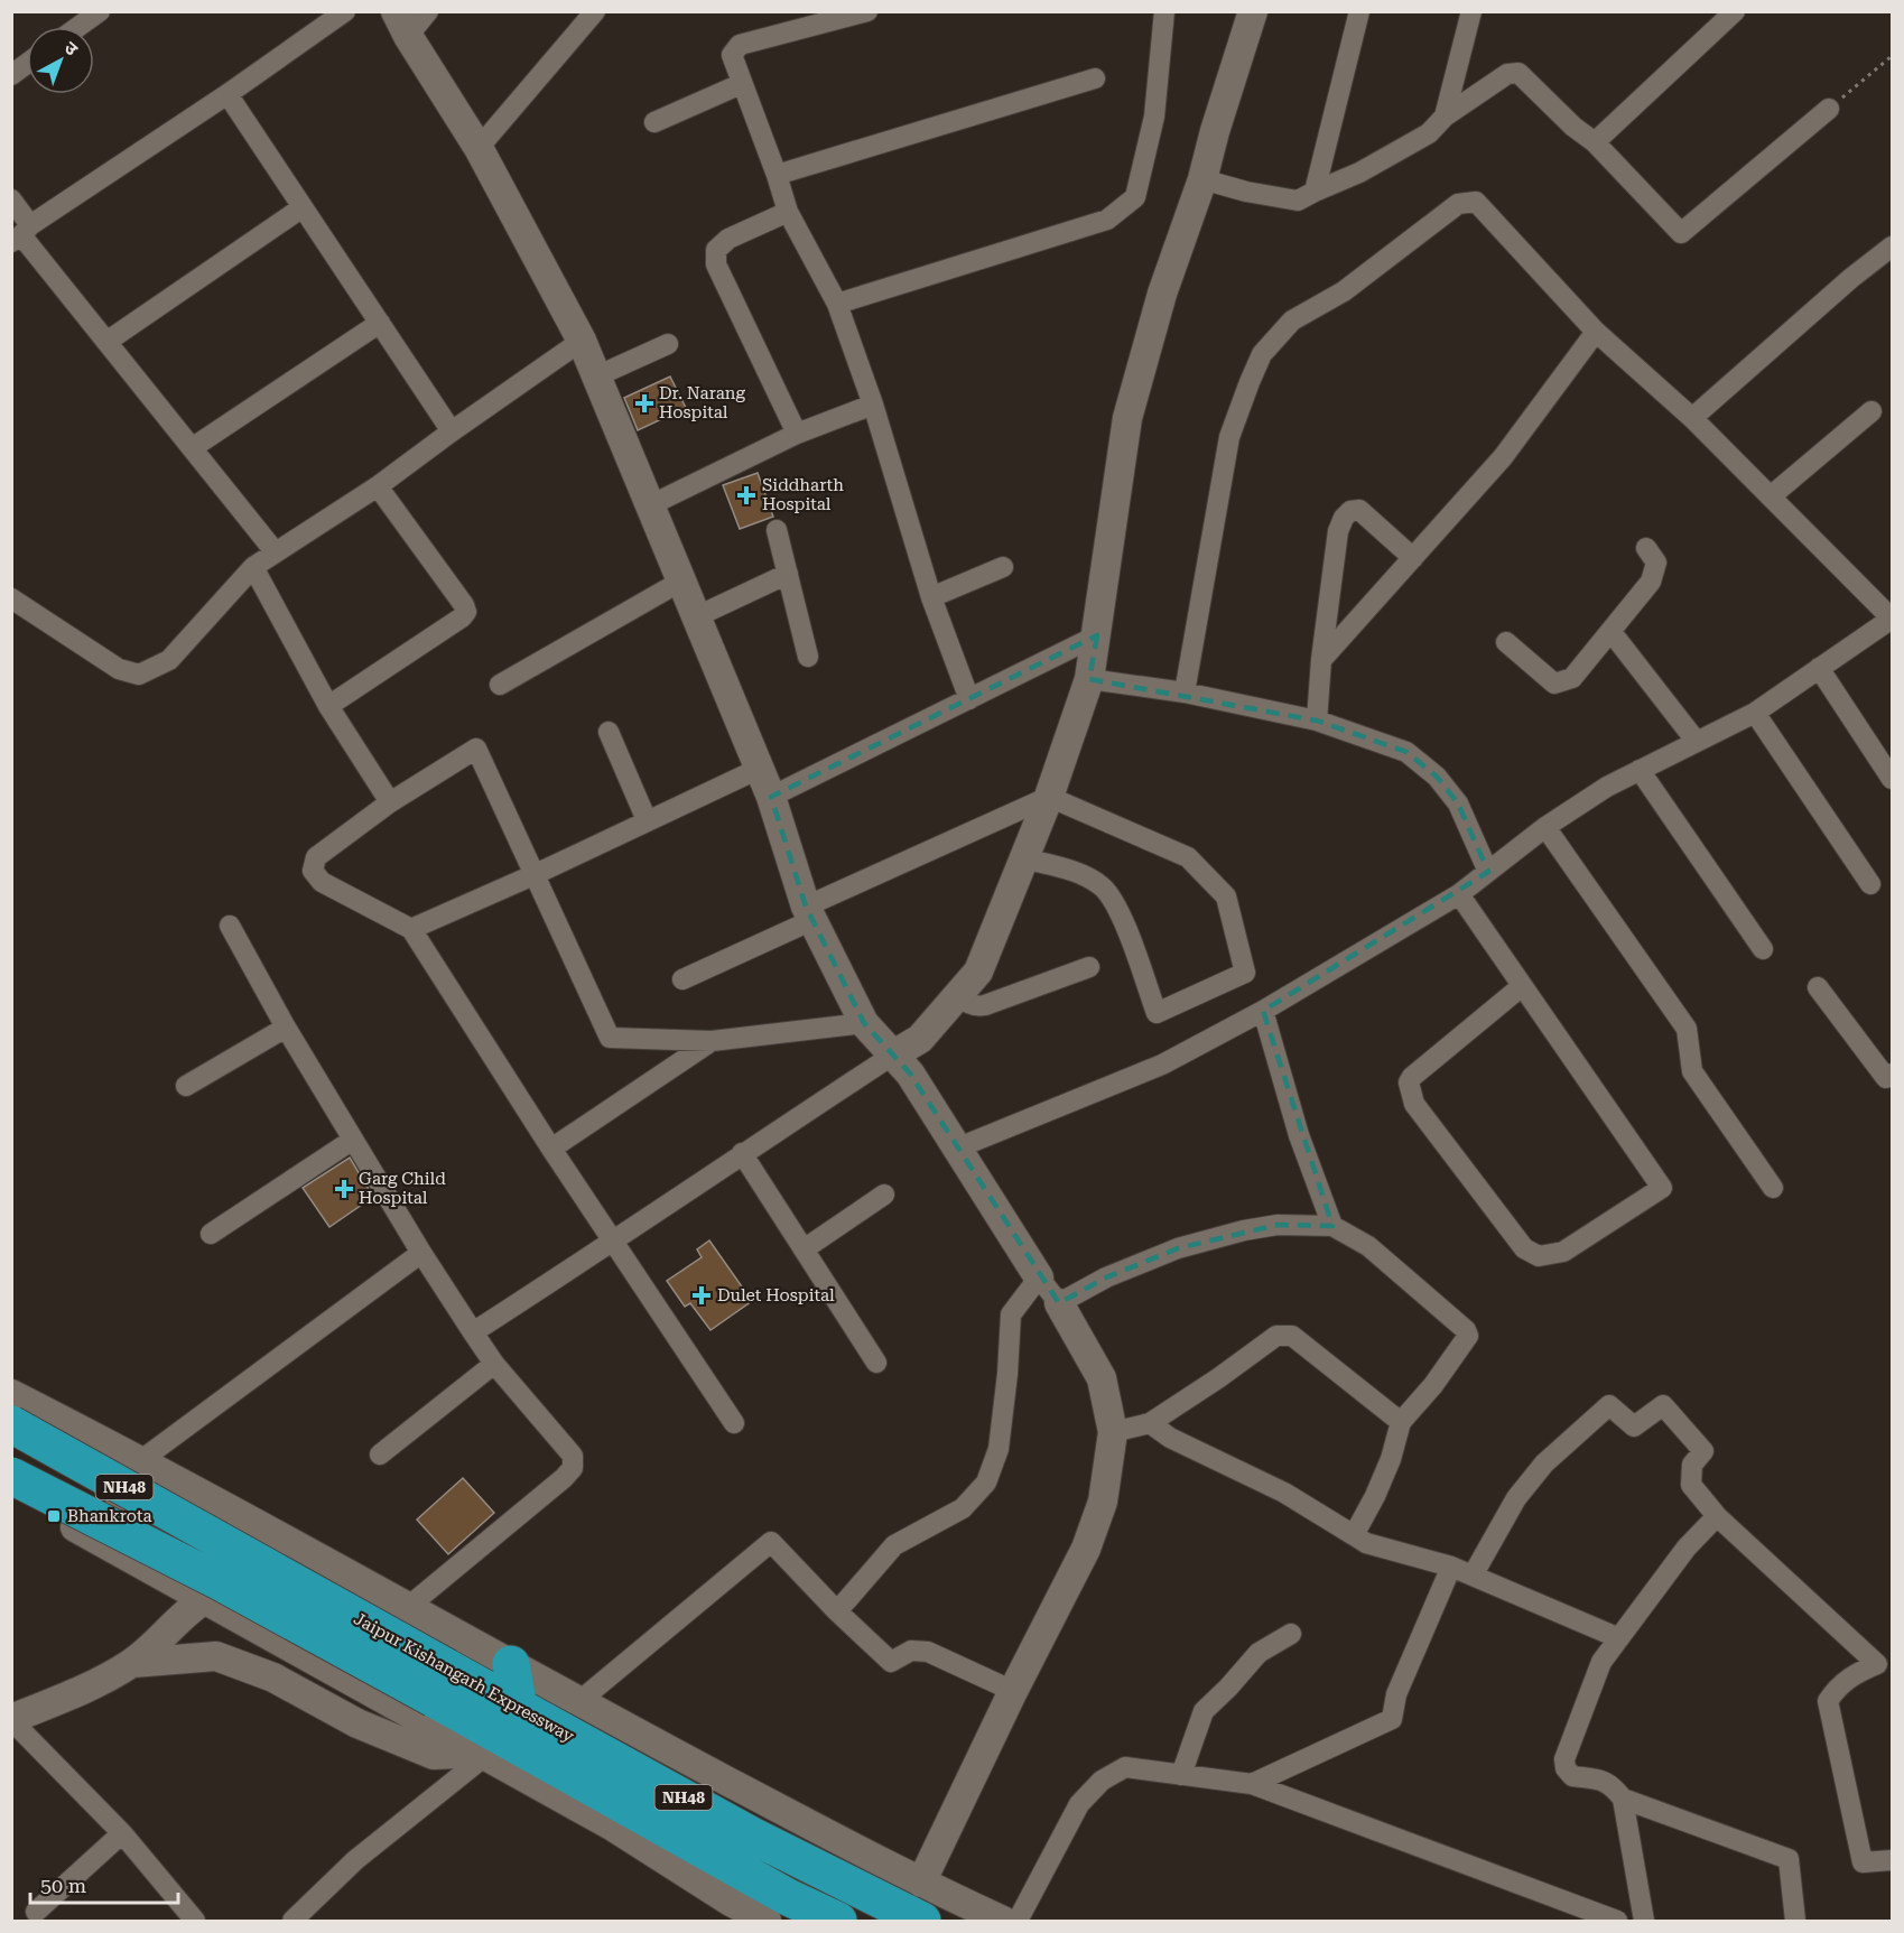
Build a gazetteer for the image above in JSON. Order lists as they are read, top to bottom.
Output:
{
  "streets": {
    "highway": ["NH48", "Jaipur Kishangarh Expressway"]
  },
  "places": {
    "health": [
      "Dr. Narang Hospital",
      "Siddharth Hospital",
      "Garg Child Hospital",
      "Dulet Hospital"
    ],
    "transit": ["Bhankrota"]
  },
  "scale_bar": "50 m",
  "north": "top right"
}
